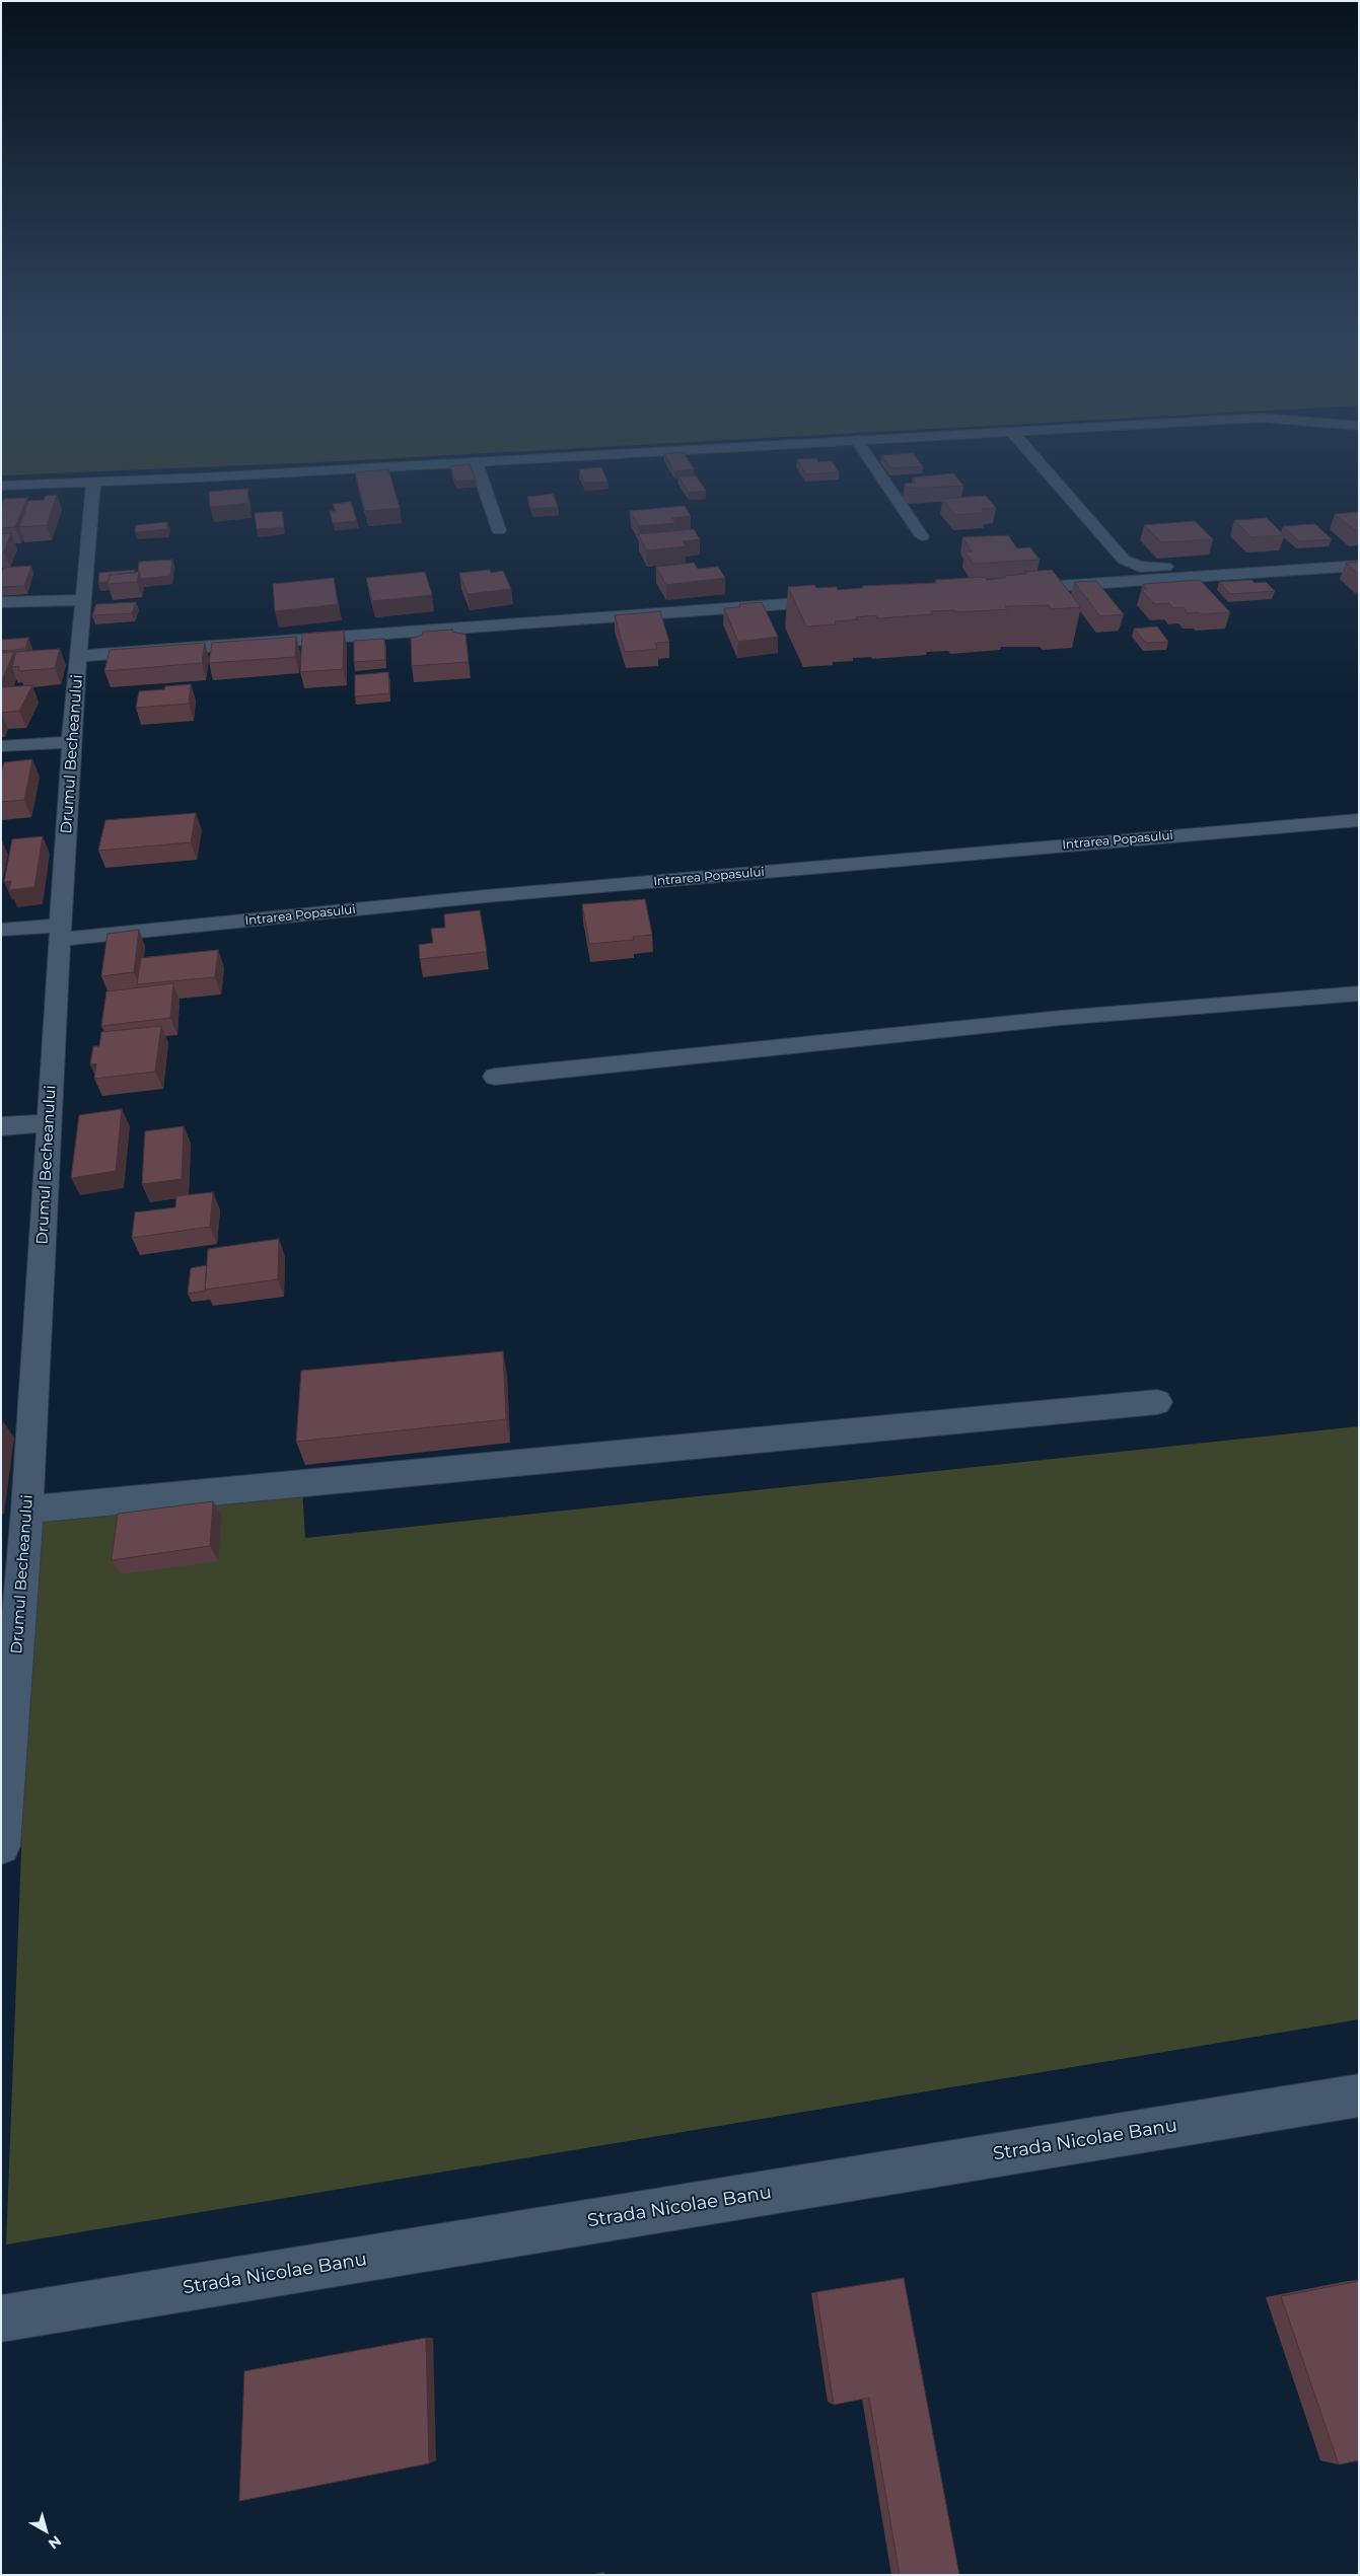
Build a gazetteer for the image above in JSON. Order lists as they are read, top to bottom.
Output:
{
  "streets": {
    "street": ["Drumul Becheanului", "Intrarea Popasului", "Strada Nicolae Banu"]
  },
  "crossings": [
    ["Drumul Becheanului", "Intrarea Popasului"]
  ],
  "north": "bottom right"
}
